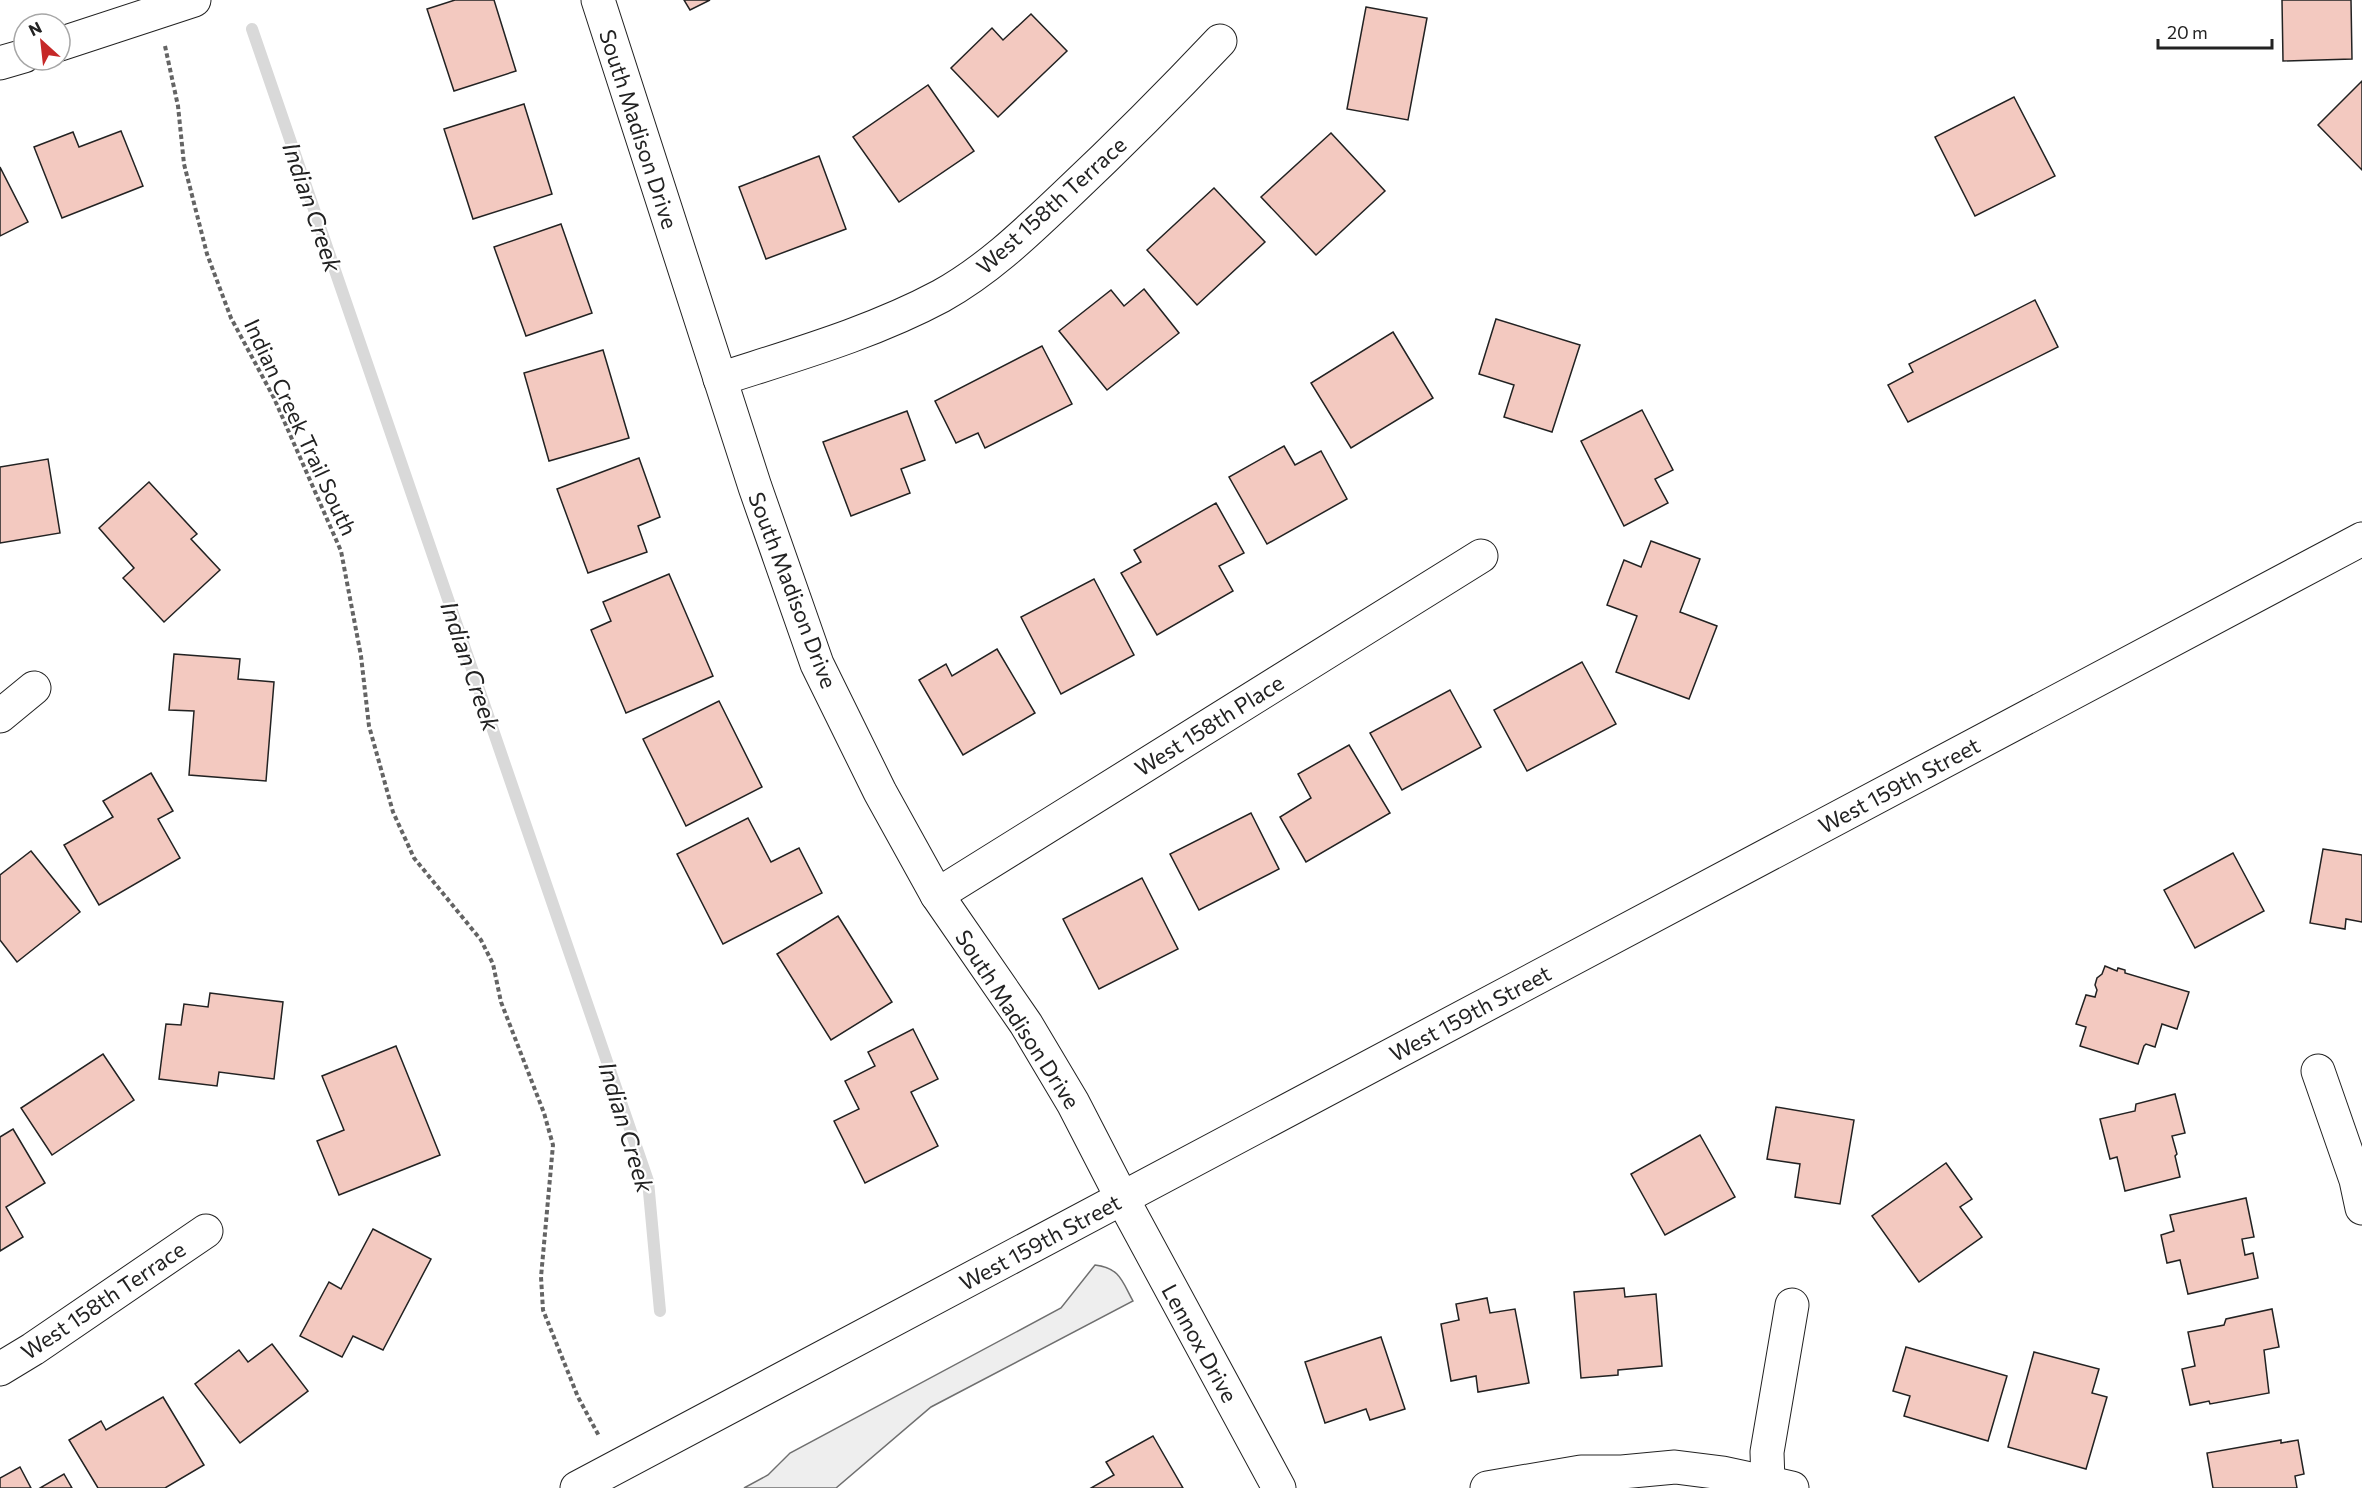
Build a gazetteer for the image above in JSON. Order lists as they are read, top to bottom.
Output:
{
  "streets": {
    "street": [
      "South Madison Drive",
      "West 158th Terrace",
      "West 158th Place",
      "West 159th Street",
      "Lennox Drive"
    ],
    "path": ["Indian Creek Trail South"]
  },
  "crossings": [
    ["South Madison Drive", "West 158th Terrace"],
    ["South Madison Drive", "West 158th Place"],
    ["South Madison Drive", "West 159th Street"],
    ["South Madison Drive", "Lennox Drive"],
    ["West 159th Street", "Lennox Drive"]
  ],
  "water": ["Indian Creek"],
  "scale_bar": "20 m",
  "north": "top left"
}
